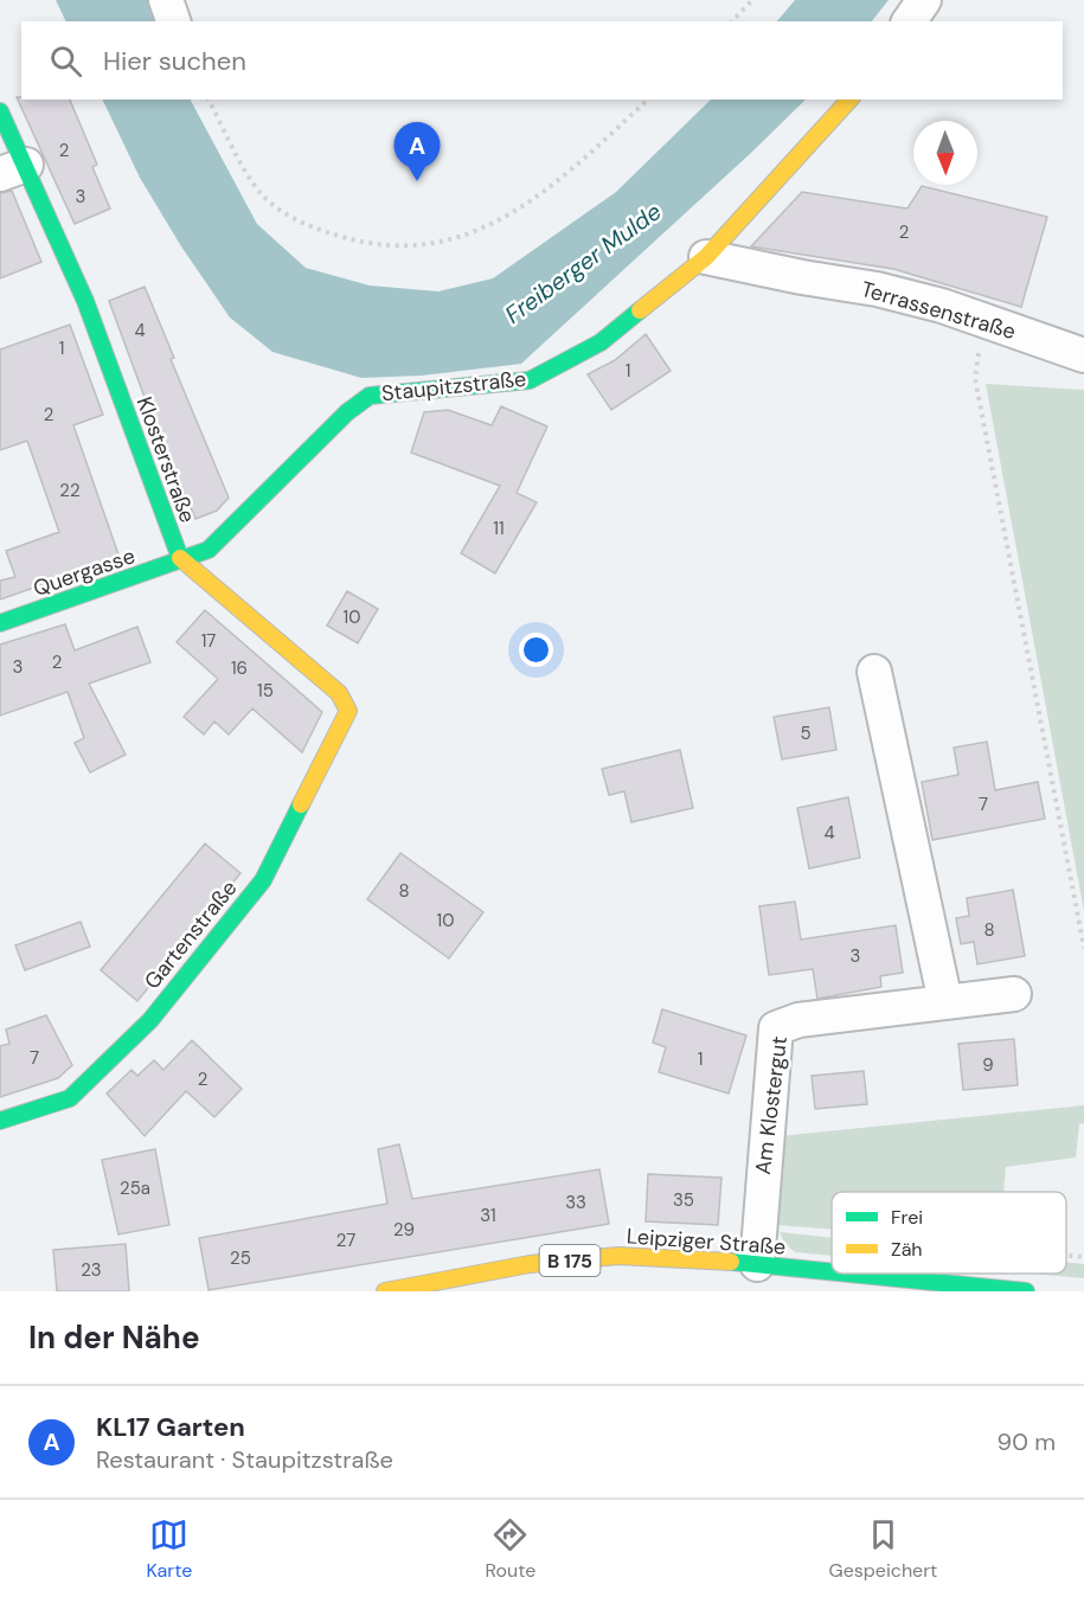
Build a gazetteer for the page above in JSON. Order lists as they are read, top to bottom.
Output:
{
  "streets": {
    "street": [
      "Terrassenstraße",
      "Staupitzstraße",
      "Klosterstraße",
      "Quergasse",
      "Gartenstraße",
      "Am Klostergut",
      "Leipziger Straße",
      "B 175"
    ]
  },
  "crossings": [
    ["Terrassenstraße", "Staupitzstraße"],
    ["Staupitzstraße", "Klosterstraße"],
    ["Staupitzstraße", "Quergasse"],
    ["Klosterstraße", "Quergasse"],
    ["Klosterstraße", "Gartenstraße"],
    ["Am Klostergut", "Leipziger Straße"]
  ],
  "water": ["Freiberger Mulde"],
  "house_numbers": [
    "2",
    "3",
    "2",
    "4",
    "1",
    "1",
    "2",
    "22",
    "11",
    "10",
    "17",
    "2",
    "3",
    "16",
    "15",
    "5",
    "7",
    "4",
    "8",
    "10",
    "8",
    "3",
    "7",
    "1",
    "9",
    "2",
    "25a",
    "35",
    "33",
    "31",
    "29",
    "27",
    "25",
    "23"
  ],
  "legend": ["Frei", "Zäh"],
  "north": "bottom",
  "page": {
    "search": "Hier suchen",
    "pins": "A",
    "heading": "In der Nähe",
    "list": [
      {
        "mark": "A",
        "name": "KL17 Garten",
        "note": "Restaurant · Staupitzstraße",
        "value": "90 m"
      }
    ],
    "nav": ["Karte", "Route", "Gespeichert"]
  }
}
